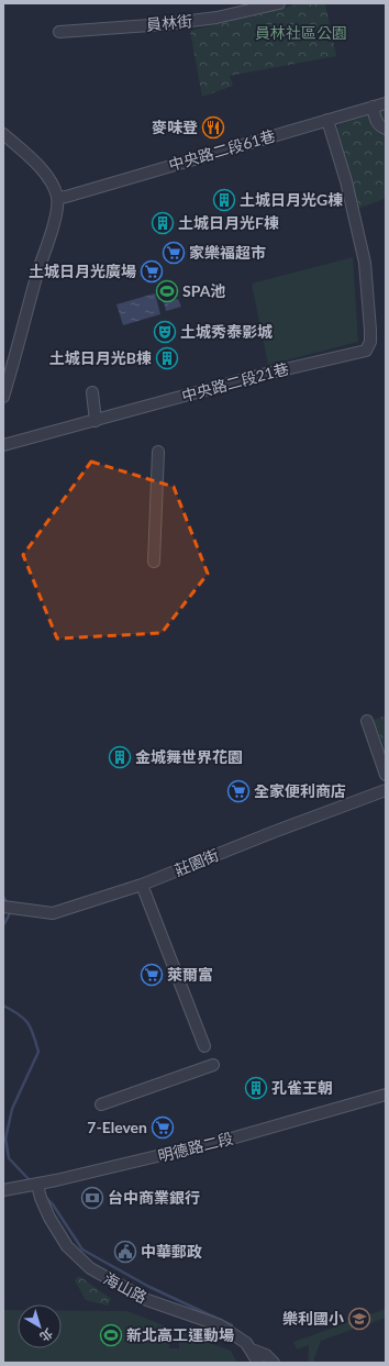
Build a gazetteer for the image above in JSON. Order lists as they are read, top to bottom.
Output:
{
  "streets": {
    "street": [
      "員林街",
      "中央路二段61巷",
      "中央路二段21巷",
      "莊園街",
      "明德路二段",
      "海山路"
    ]
  },
  "crossings": [
    ["中央路二段61巷", "中央路二段21巷"],
    ["明德路二段", "海山路"]
  ],
  "parks": ["員林社區公園"],
  "places": {
    "restaurant": ["麥味登"],
    "building": [
      "土城日月光G棟",
      "土城日月光F棟",
      "土城日月光B棟",
      "金城舞世界花園",
      "孔雀王朝"
    ],
    "supermarket": [
      "家樂福超市",
      "土城日月光廣場",
      "全家便利商店",
      "萊爾富",
      "7-Eleven"
    ],
    "sports": ["SPA池", "新北高工運動場"],
    "theatre": ["土城秀泰影城"],
    "bank": ["台中商業銀行"],
    "public building": ["中華郵政"],
    "school or university": ["樂利國小"]
  },
  "north": "bottom right"
}
